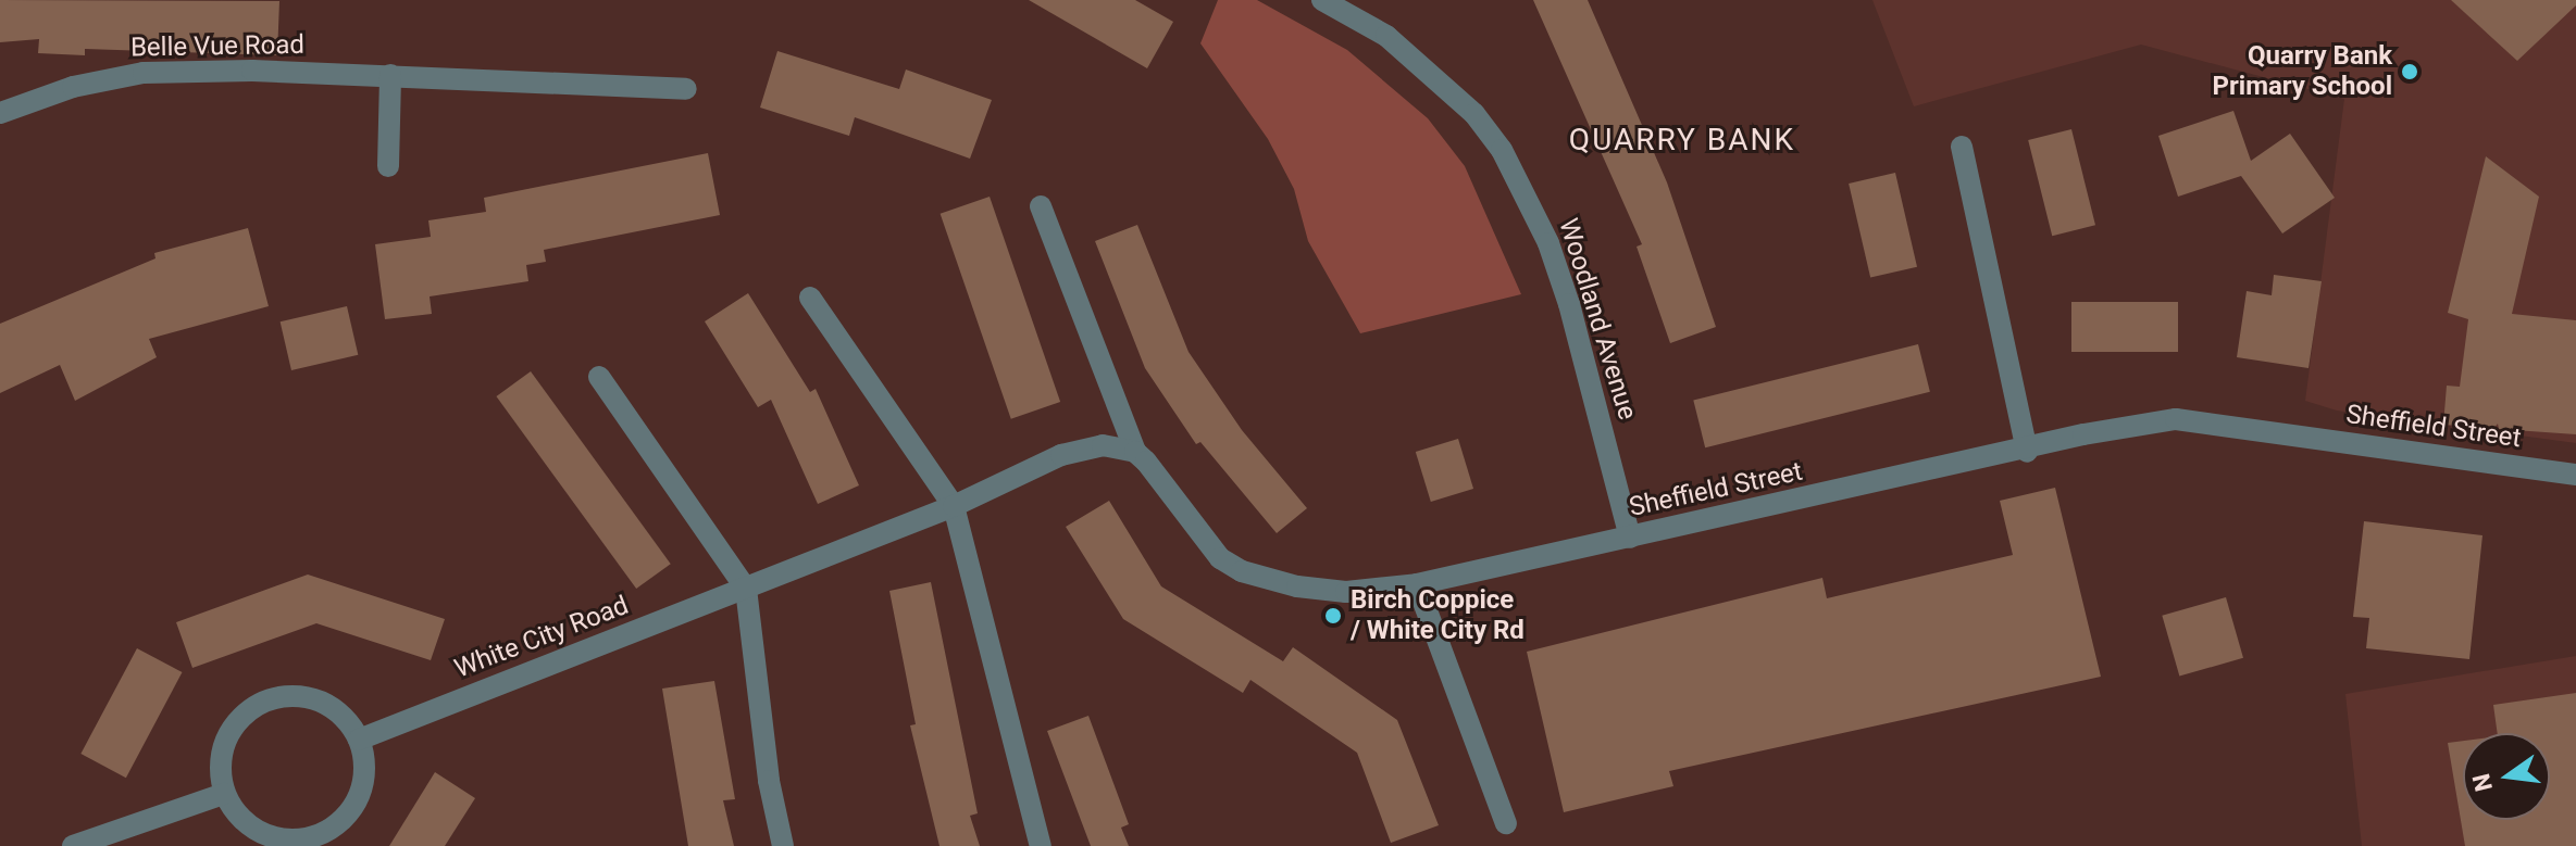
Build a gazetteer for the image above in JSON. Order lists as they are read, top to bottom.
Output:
{
  "streets": {
    "street": [
      "Belle Vue Road",
      "Woodland Avenue",
      "Sheffield Street",
      "White City Road"
    ]
  },
  "crossings": [
    ["Woodland Avenue", "Sheffield Street"]
  ],
  "districts": ["QUARRY BANK"],
  "places": ["Quarry Bank Primary School", "Birch Coppice / White City Rd"],
  "north": "left"
}
